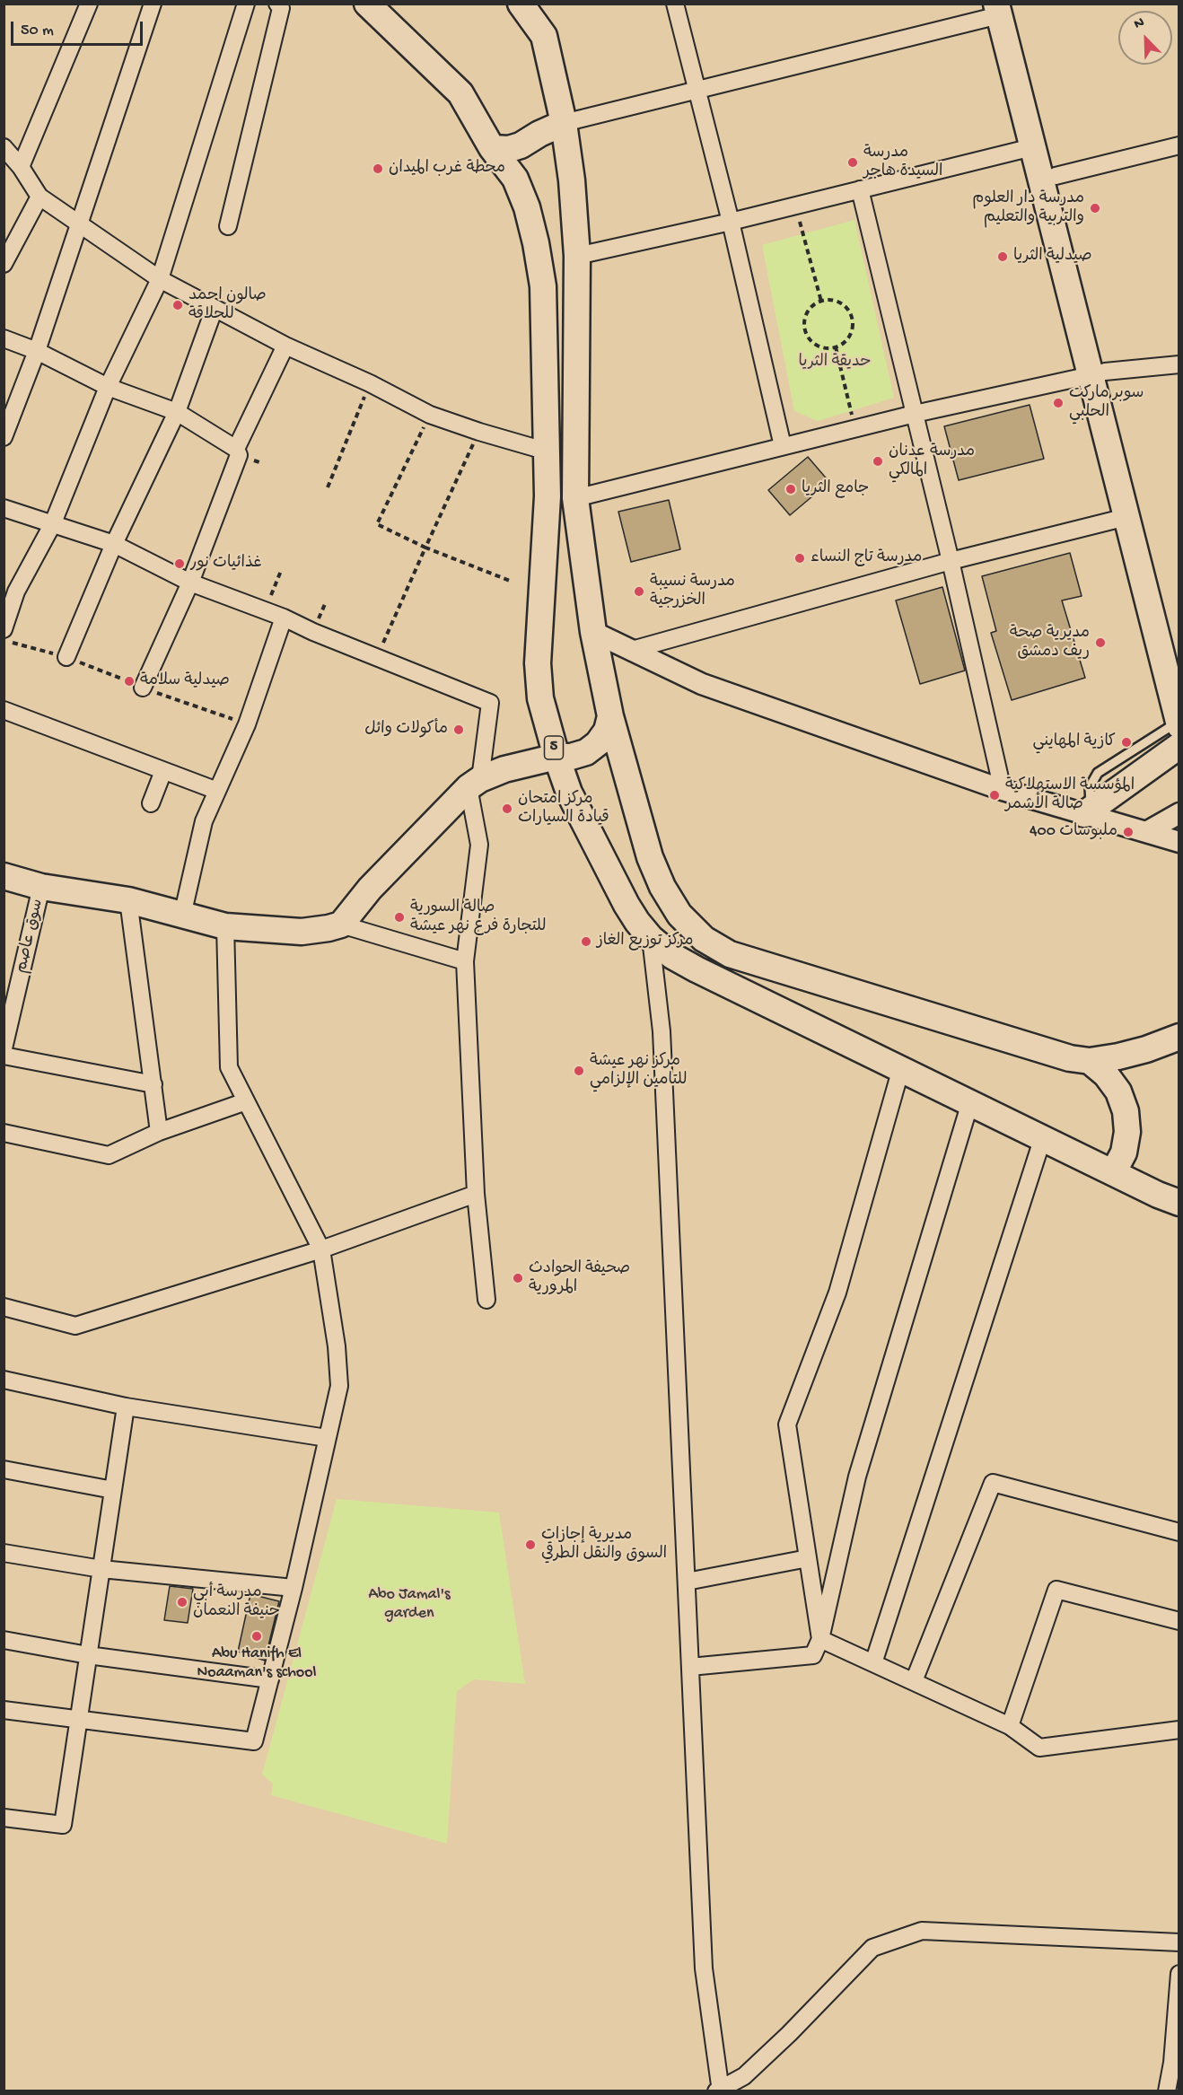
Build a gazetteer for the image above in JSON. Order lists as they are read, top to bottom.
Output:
{
  "streets": {
    "main road": ["5"],
    "street": ["سوق عاصم"]
  },
  "parks": ["حديقة الثريا", "Abo Jamal's garden"],
  "places": [
    "مدرسة السيدة هاجر",
    "محطة غرب الميدان",
    "مدرسة دار العلوم والتربية والتعليم",
    "صيدلية الثريا",
    "صالون احمد للحلاقة",
    "سوبر ماركت الحلبي",
    "مدرسة عدنان المالكي",
    "جامع الثريا",
    "مدرسة تاج النساء",
    "غذائيات نور",
    "مدرسة نسيبة الخزرجية",
    "مديرية صحة ريف دمشق",
    "صيدلية سلامة",
    "مأكولات وائل",
    "كازية المهايني",
    "المؤسسة الاستهلاكية صالة الأشمر",
    "مركز امتحان قيادة السيارات",
    "ملبوسات 400",
    "صالة السورية للتجارة فرع نهر عيشة",
    "مركز توزيع الغاز",
    "مركز نهر عيشة للتامين الإلزامي",
    "صحيفة الحوادث المرورية",
    "مديرية إجازات السوق والنقل الطرقي",
    "مدرسة أبي حنيفة النعمان",
    "Abu Hanifh El Noaaman's school"
  ],
  "scale_bar": "50 m",
  "north": "top left"
}
